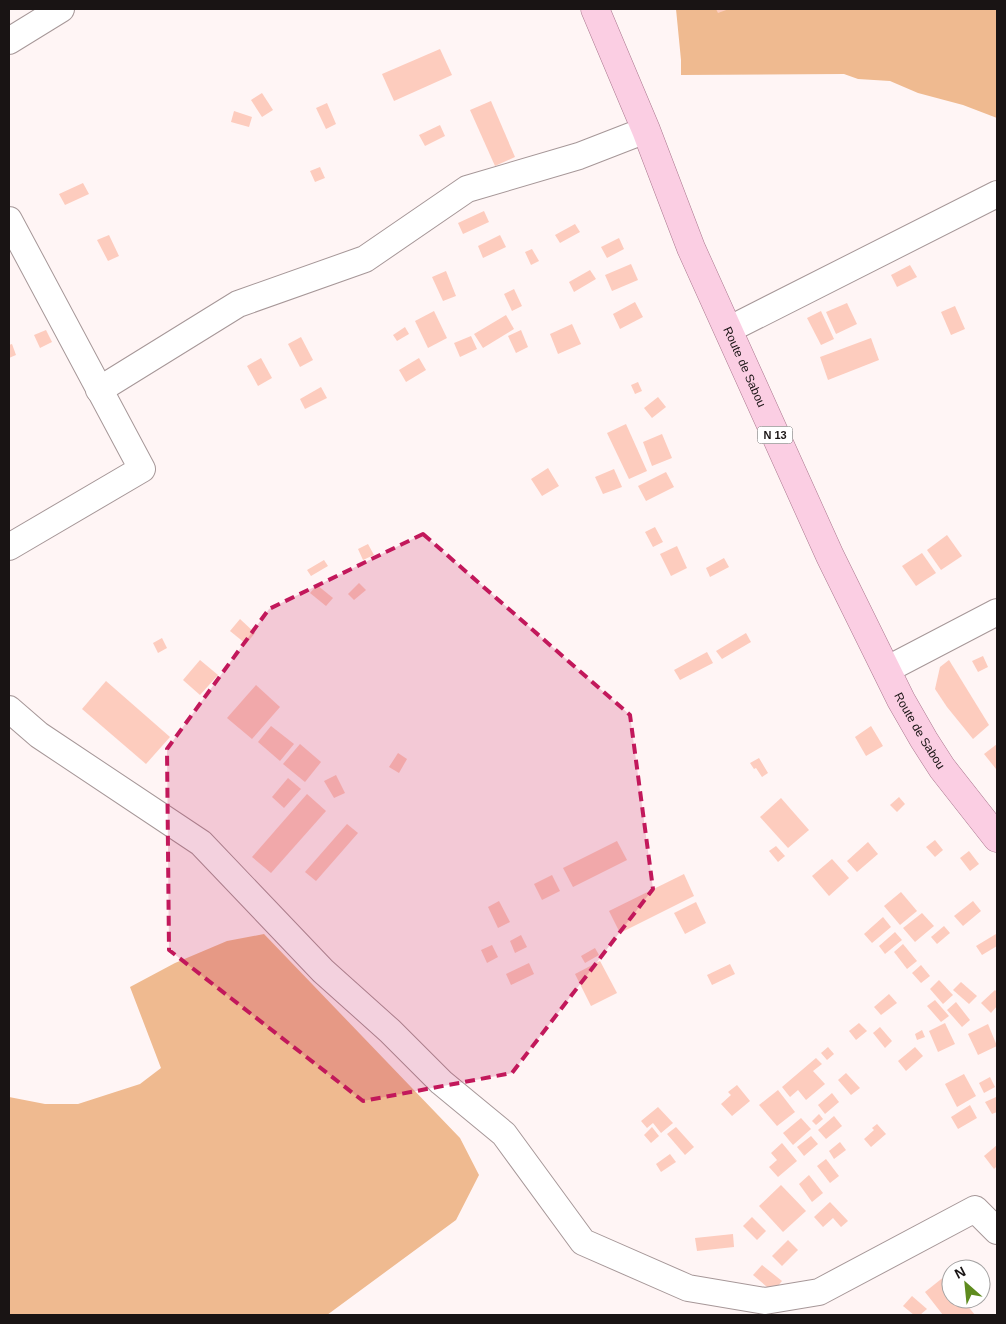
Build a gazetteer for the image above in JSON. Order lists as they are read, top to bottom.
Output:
{
  "streets": {
    "main road": ["Route de Sabou", "N 13"]
  },
  "north": "top left"
}
